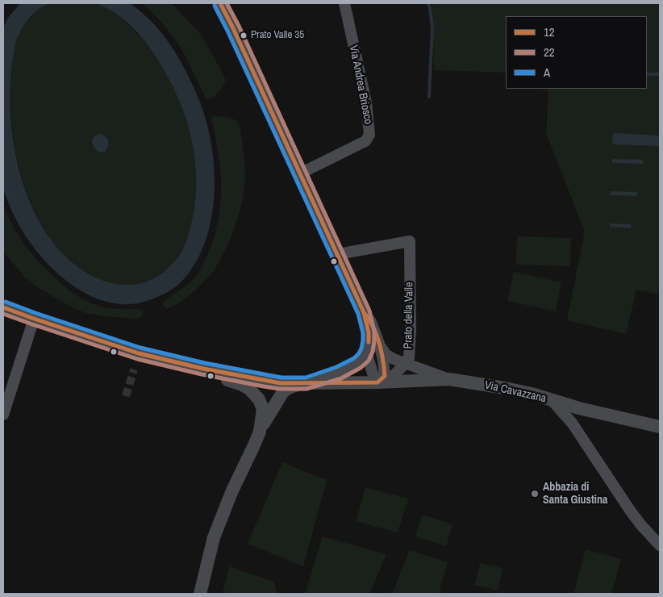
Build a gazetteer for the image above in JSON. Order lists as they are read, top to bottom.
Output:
{
  "streets": {
    "street": ["Via Andrea Briosco", "Prato della Valle", "Via Cavazzana"]
  },
  "crossings": [
    ["Prato della Valle", "Via Cavazzana"]
  ],
  "places": ["Prato Valle 35", "Abbazia di Santa Giustina"],
  "lines": ["transit line 12", "transit line 22", "transit line A"],
  "legend": ["12", "22", "A"]
}
